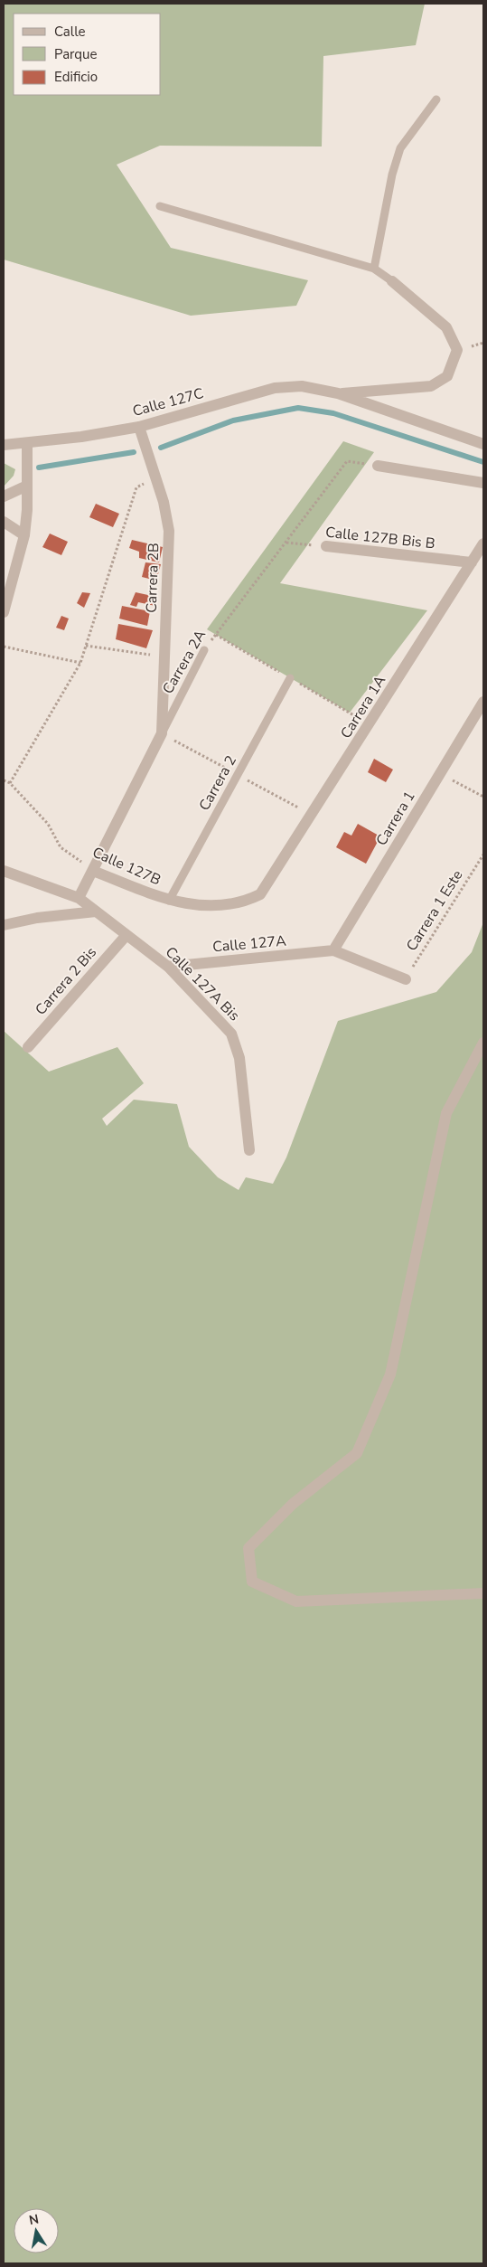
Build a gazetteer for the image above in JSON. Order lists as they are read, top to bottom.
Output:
{
  "streets": {
    "street": [
      "Calle 127C",
      "Calle 127B Bis B",
      "Carrera 2B",
      "Carrera 2A",
      "Carrera 1A",
      "Carrera 1",
      "Calle 127B",
      "Calle 127A",
      "Carrera 2 Bis",
      "Calle 127A Bis"
    ],
    "lane": ["Carrera 2"],
    "path": ["Carrera 1 Este"]
  },
  "crossings": [
    ["Calle 127C", "Carrera 2B"],
    ["Calle 127B Bis B", "Carrera 2A"],
    ["Calle 127B Bis B", "Carrera 1A"],
    ["Carrera 2B", "Carrera 2A"],
    ["Carrera 2A", "Calle 127B"],
    ["Carrera 2A", "Calle 127A Bis"],
    ["Carrera 1A", "Calle 127B"],
    ["Carrera 2", "Calle 127B"],
    ["Carrera 1", "Calle 127A"],
    ["Calle 127A", "Calle 127A Bis"],
    ["Carrera 2 Bis", "Calle 127A Bis"]
  ],
  "legend": ["Calle", "Parque", "Edificio"],
  "north": "top"
}
